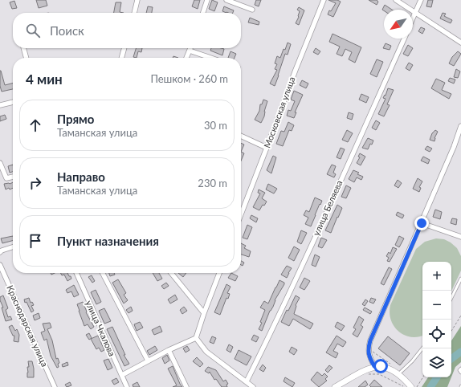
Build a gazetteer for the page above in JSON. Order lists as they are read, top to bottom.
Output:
{
  "streets": {
    "street": [
      "Московская улица",
      "улица Беляева",
      "Краснодарская улица",
      "улица Чкалова"
    ]
  },
  "north": "bottom left",
  "page": {
    "search": "Поиск",
    "heading": ["4 мин", "Пешком · 260 m"],
    "list": [
      ["Прямо", "Таманская улица", "30 m"],
      ["Направо", "Таманская улица", "230 m"],
      "Пункт назначения"
    ],
    "map_buttons": ["+", "−"]
  }
}
